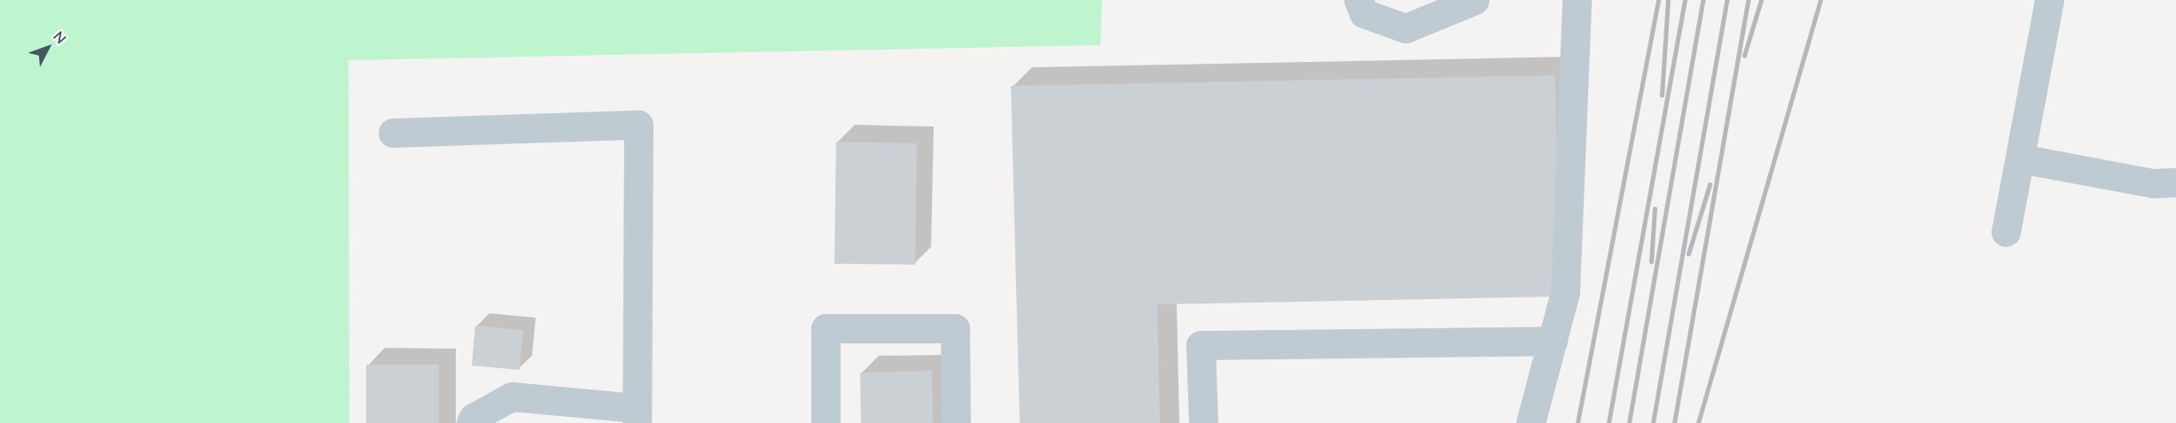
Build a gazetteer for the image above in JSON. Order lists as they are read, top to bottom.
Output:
{
  "north": "top right"
}
